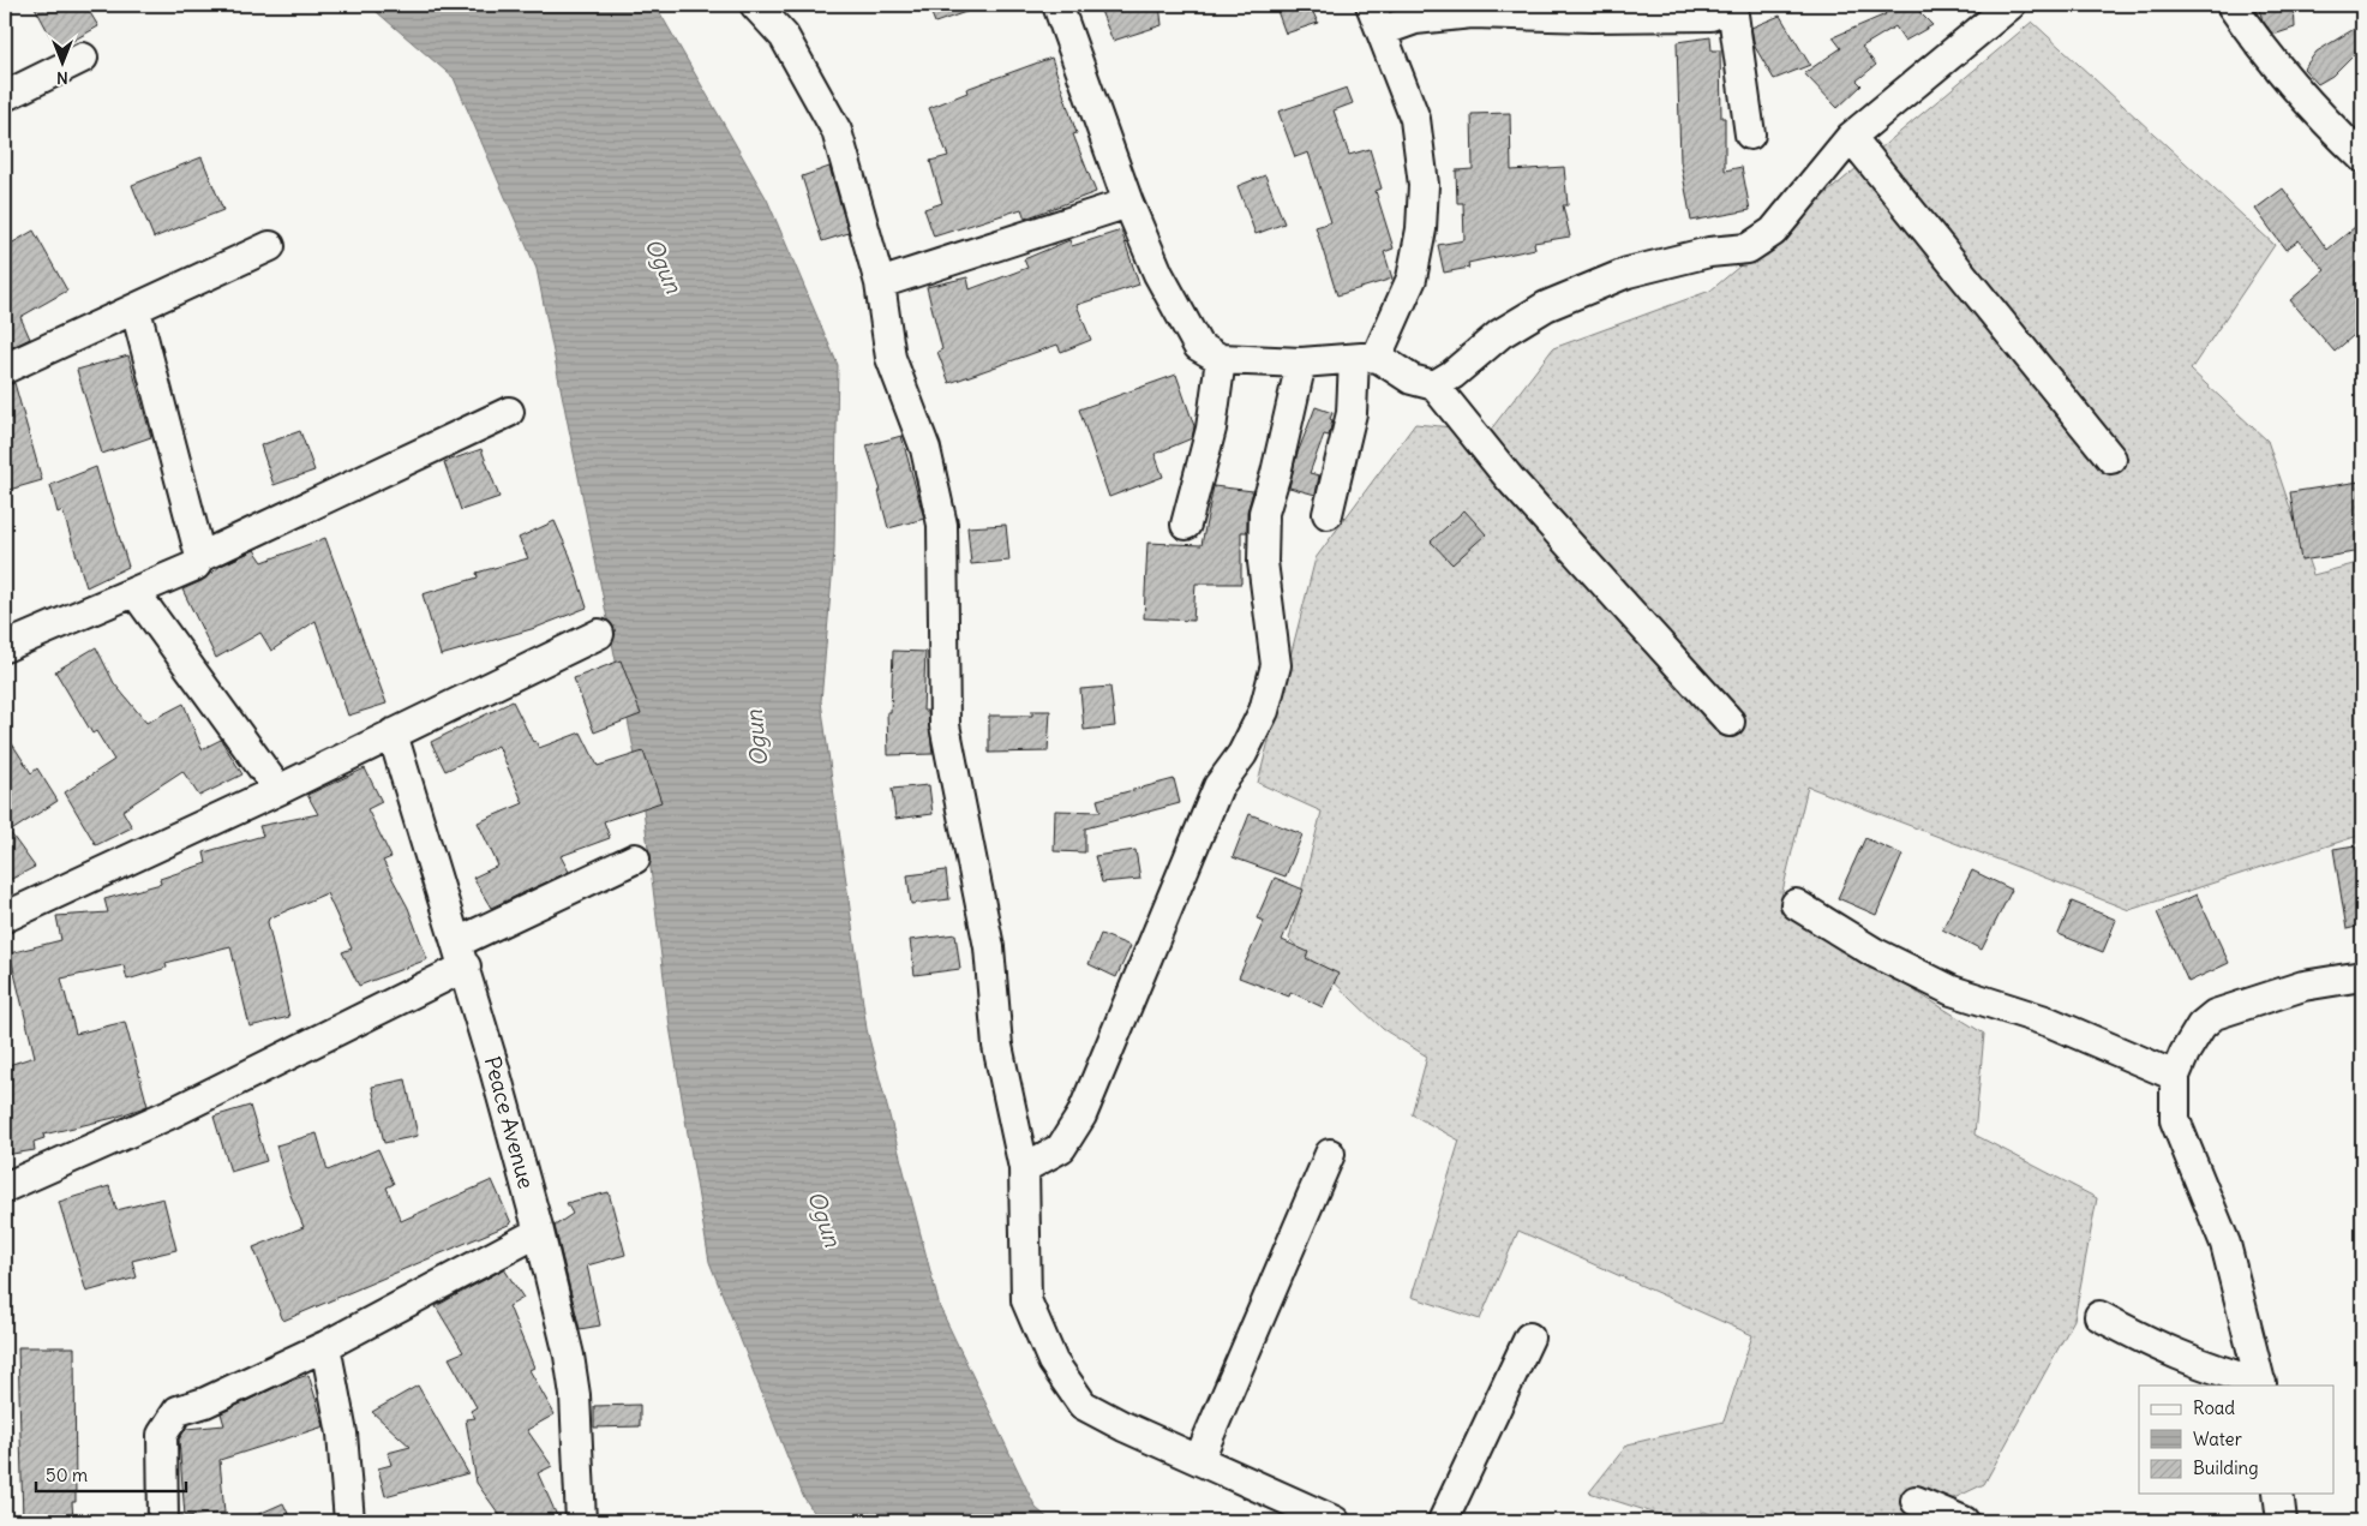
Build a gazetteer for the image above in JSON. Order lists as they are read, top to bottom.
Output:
{
  "streets": {
    "street": ["Peace Avenue"]
  },
  "water": ["Ogun"],
  "legend": ["Road", "Water", "Building"],
  "scale_bar": "50 m",
  "north": "bottom"
}
